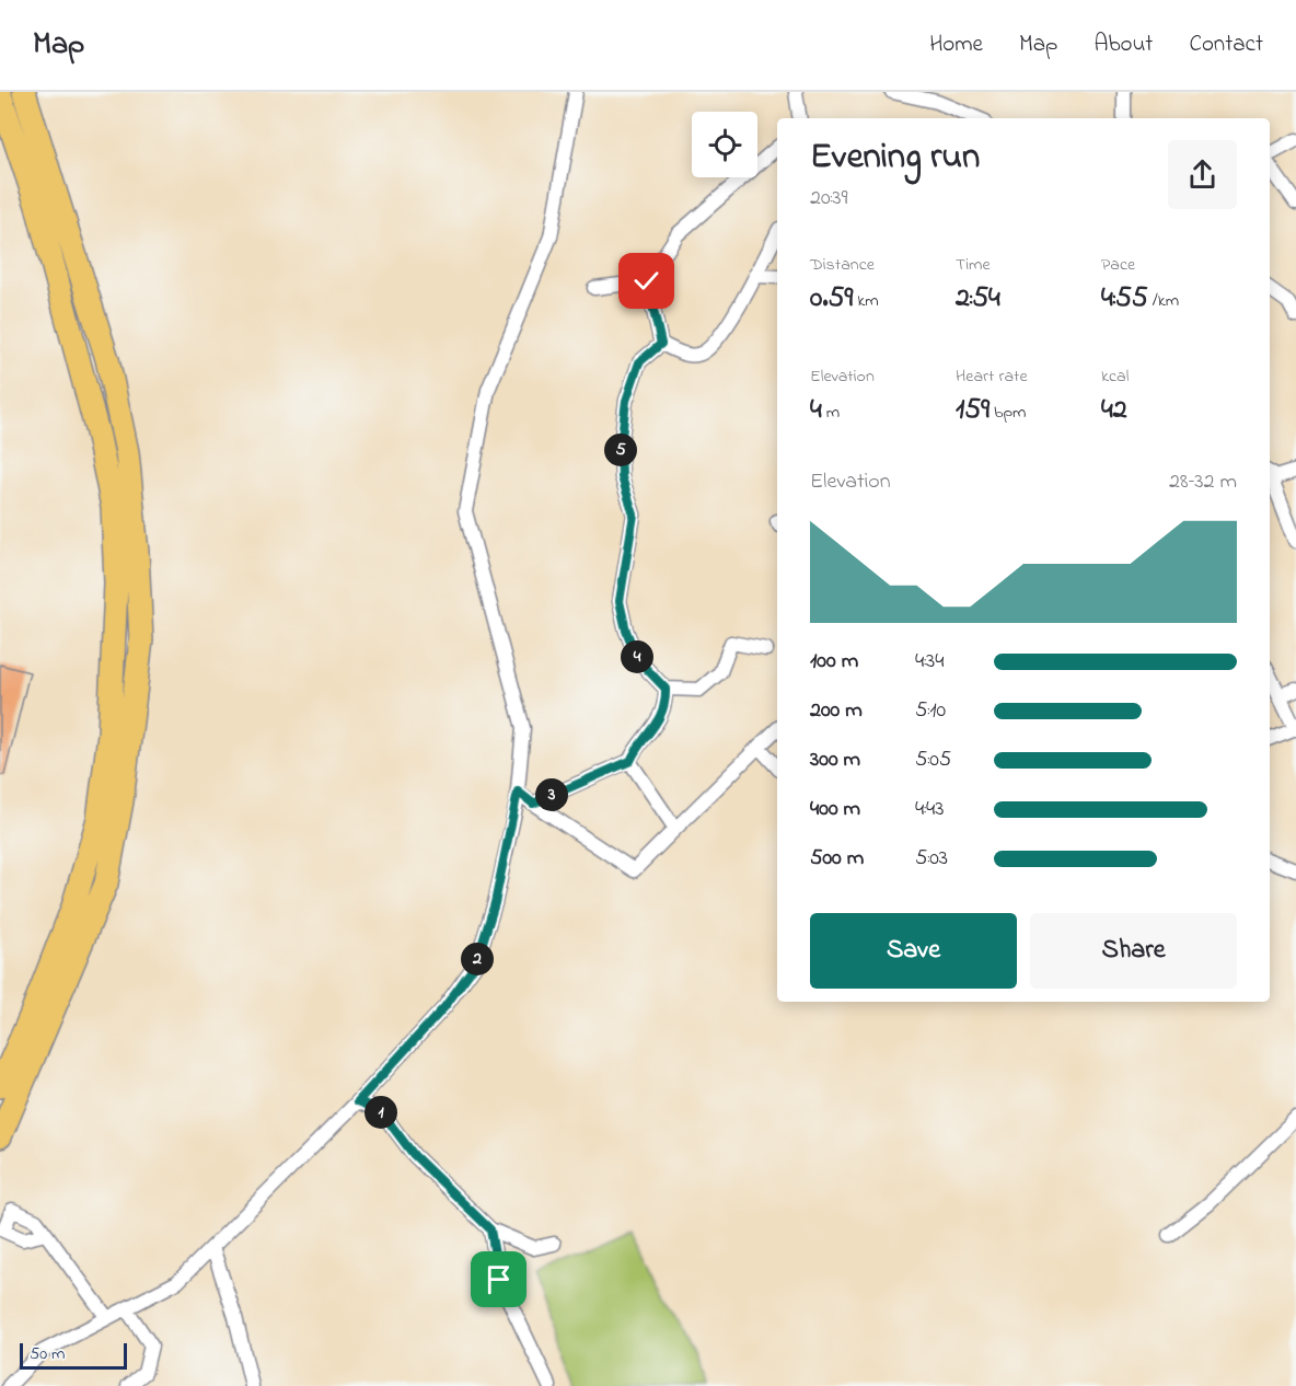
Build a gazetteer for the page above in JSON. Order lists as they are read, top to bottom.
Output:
{
  "scale_bar": "50 m",
  "page": {
    "header": "Map",
    "nav": [
      "Home",
      "Map",
      "About",
      "Contact"
    ],
    "heading": ["Evening run", "20:39"],
    "stats": [
      ["Distance", "0.59 km"],
      ["Time", "2:54"],
      ["Pace", "4:55 /km"],
      ["Elevation", "4 m"],
      ["Heart rate", "159 bpm"],
      ["kcal", "42"]
    ],
    "pins": [
      "5",
      "4",
      "3",
      "2",
      "1"
    ],
    "chart": ["Elevation", "28–32 m"],
    "list": [
      {
        "name": "100 m",
        "note": "4:34"
      },
      {
        "name": "200 m",
        "note": "5:10"
      },
      {
        "name": "300 m",
        "note": "5:05"
      },
      {
        "name": "400 m",
        "note": "4:43"
      },
      {
        "name": "500 m",
        "note": "5:03"
      }
    ],
    "buttons": ["Save", "Share"],
    "scale": "50 m"
  }
}
